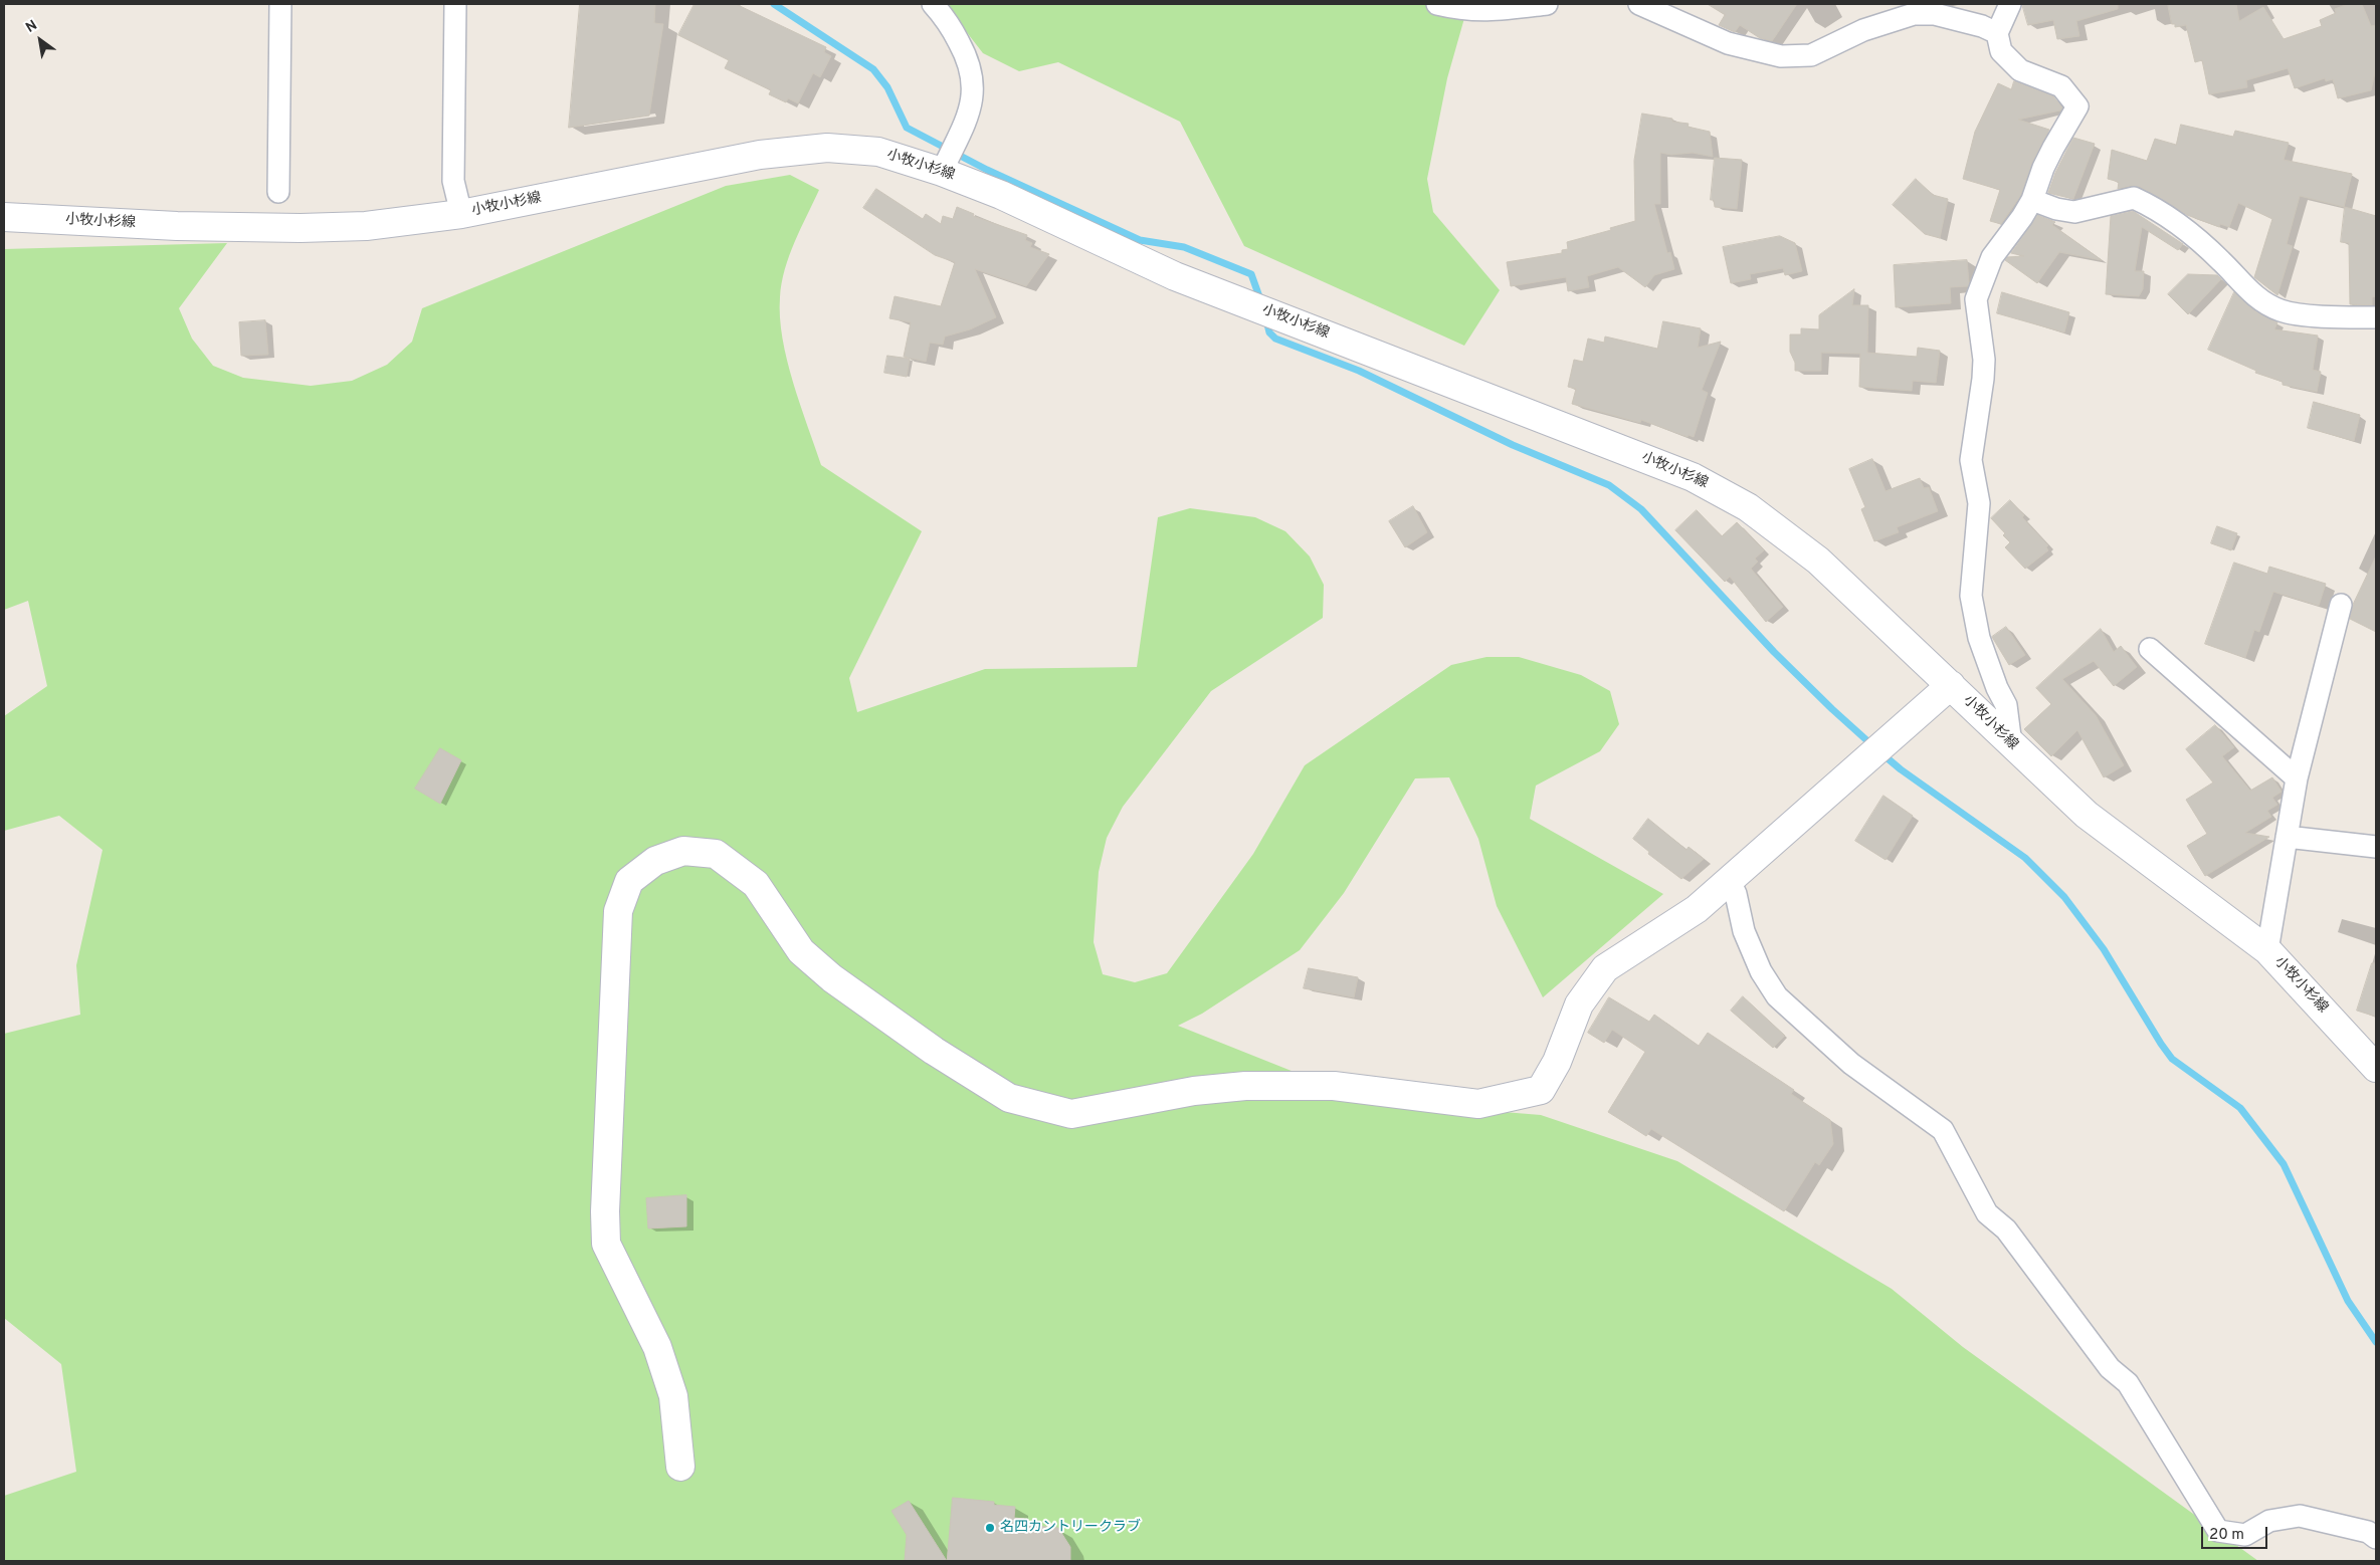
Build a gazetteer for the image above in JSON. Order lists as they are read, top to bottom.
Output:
{
  "streets": {
    "main road": ["小牧小杉線"]
  },
  "places": ["名四カントリークラブ"],
  "scale_bar": "20 m",
  "north": "top left"
}
